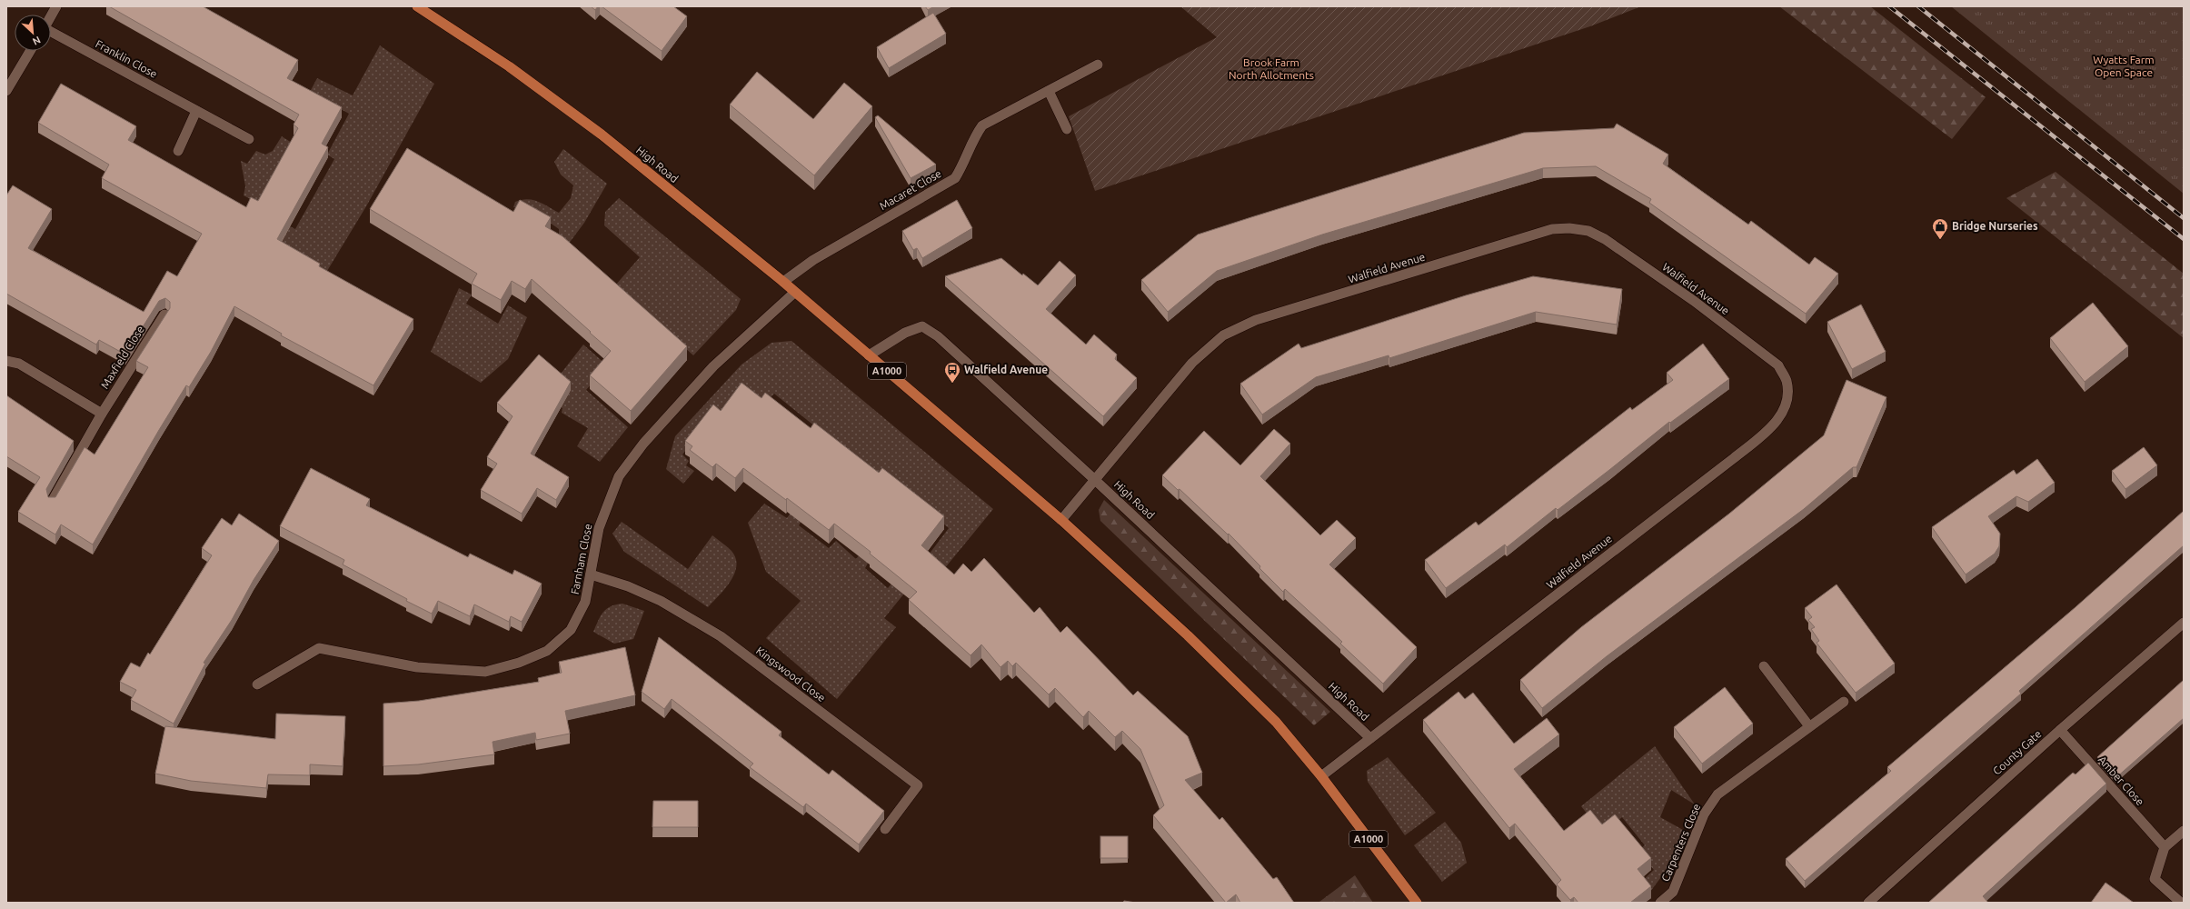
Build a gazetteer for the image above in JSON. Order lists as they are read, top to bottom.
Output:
{
  "streets": {
    "main road": ["High Road", "A1000"],
    "street": [
      "Franklin Close",
      "Macaret Close",
      "Walfield Avenue",
      "Maxfield Close",
      "Farnham Close",
      "Kingswood Close",
      "County Gate",
      "Amber Close",
      "Carpenters Close"
    ]
  },
  "crossings": [
    ["High Road", "Macaret Close"],
    ["High Road", "Walfield Avenue"],
    ["High Road", "A1000"],
    ["High Road", "Farnham Close"],
    ["Walfield Avenue", "A1000"],
    ["Farnham Close", "Kingswood Close"],
    ["County Gate", "Amber Close"]
  ],
  "parks": ["Wyatts Farm Open Space", "Brook Farm North Allotments"],
  "places": {
    "shop": ["Bridge Nurseries"],
    "bus stop": ["Walfield Avenue"]
  },
  "north": "bottom right"
}
